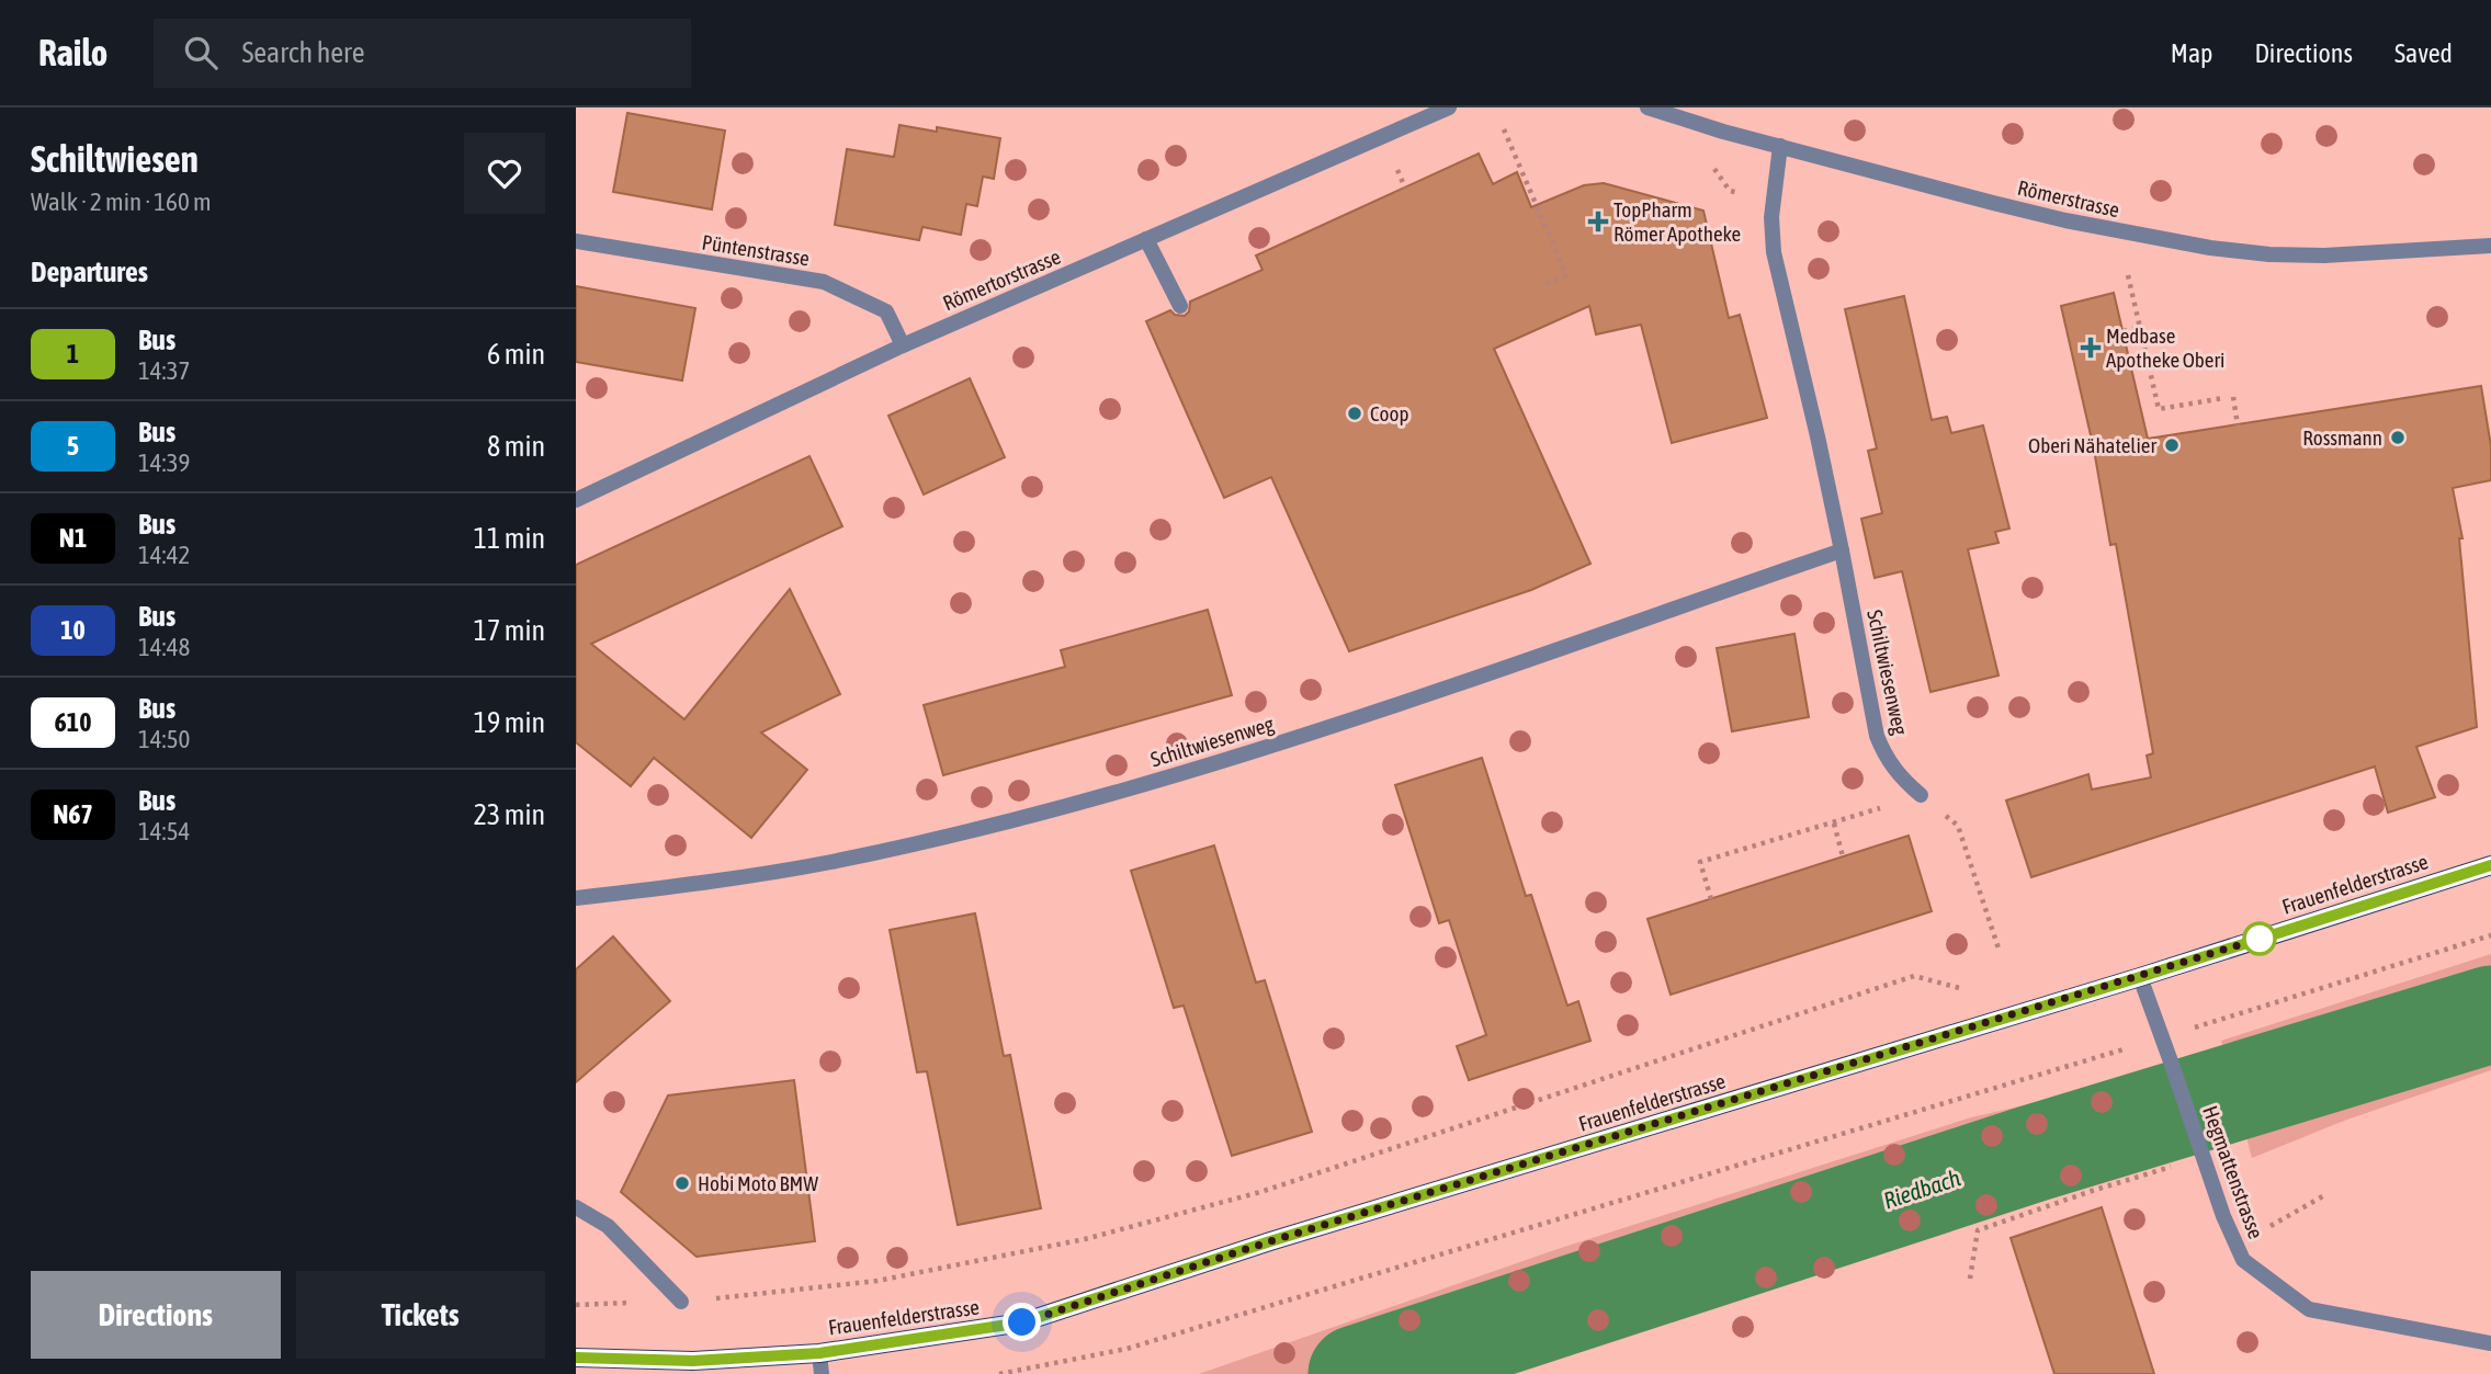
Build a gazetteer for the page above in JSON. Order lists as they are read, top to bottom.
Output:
{
  "streets": {
    "main road": ["Frauenfelderstrasse"],
    "street": [
      "Römerstrasse",
      "Püntenstrasse",
      "Römertorstrasse",
      "Schiltwiesenweg",
      "Hegmattenstrasse"
    ]
  },
  "crossings": [
    ["Römerstrasse", "Schiltwiesenweg"],
    ["Püntenstrasse", "Römertorstrasse"],
    ["Frauenfelderstrasse", "Hegmattenstrasse"]
  ],
  "water": ["Riedbach"],
  "places": {
    "health": ["TopPharm Römer Apotheke", "Medbase Apotheke Oberi"],
    "other": [
      "Coop",
      "Rossmann",
      "Oberi Nähatelier",
      "Hobi Moto BMW"
    ]
  },
  "lines": ["bus line 1"],
  "page": {
    "header": "Railo",
    "search": "Search here",
    "nav": ["Map", "Directions", "Saved"],
    "heading": [
      ["Schiltwiesen", "Walk · 2 min · 160 m"],
      "Departures"
    ],
    "list": [
      {
        "mark": "1",
        "name": "Bus",
        "note": "14:37",
        "value": "6 min"
      },
      {
        "mark": "5",
        "name": "Bus",
        "note": "14:39",
        "value": "8 min"
      },
      {
        "mark": "N1",
        "name": "Bus",
        "note": "14:42",
        "value": "11 min"
      },
      {
        "mark": "10",
        "name": "Bus",
        "note": "14:48",
        "value": "17 min"
      },
      {
        "mark": "610",
        "name": "Bus",
        "note": "14:50",
        "value": "19 min"
      },
      {
        "mark": "N67",
        "name": "Bus",
        "note": "14:54",
        "value": "23 min"
      }
    ],
    "buttons": ["Directions", "Tickets"]
  }
}
